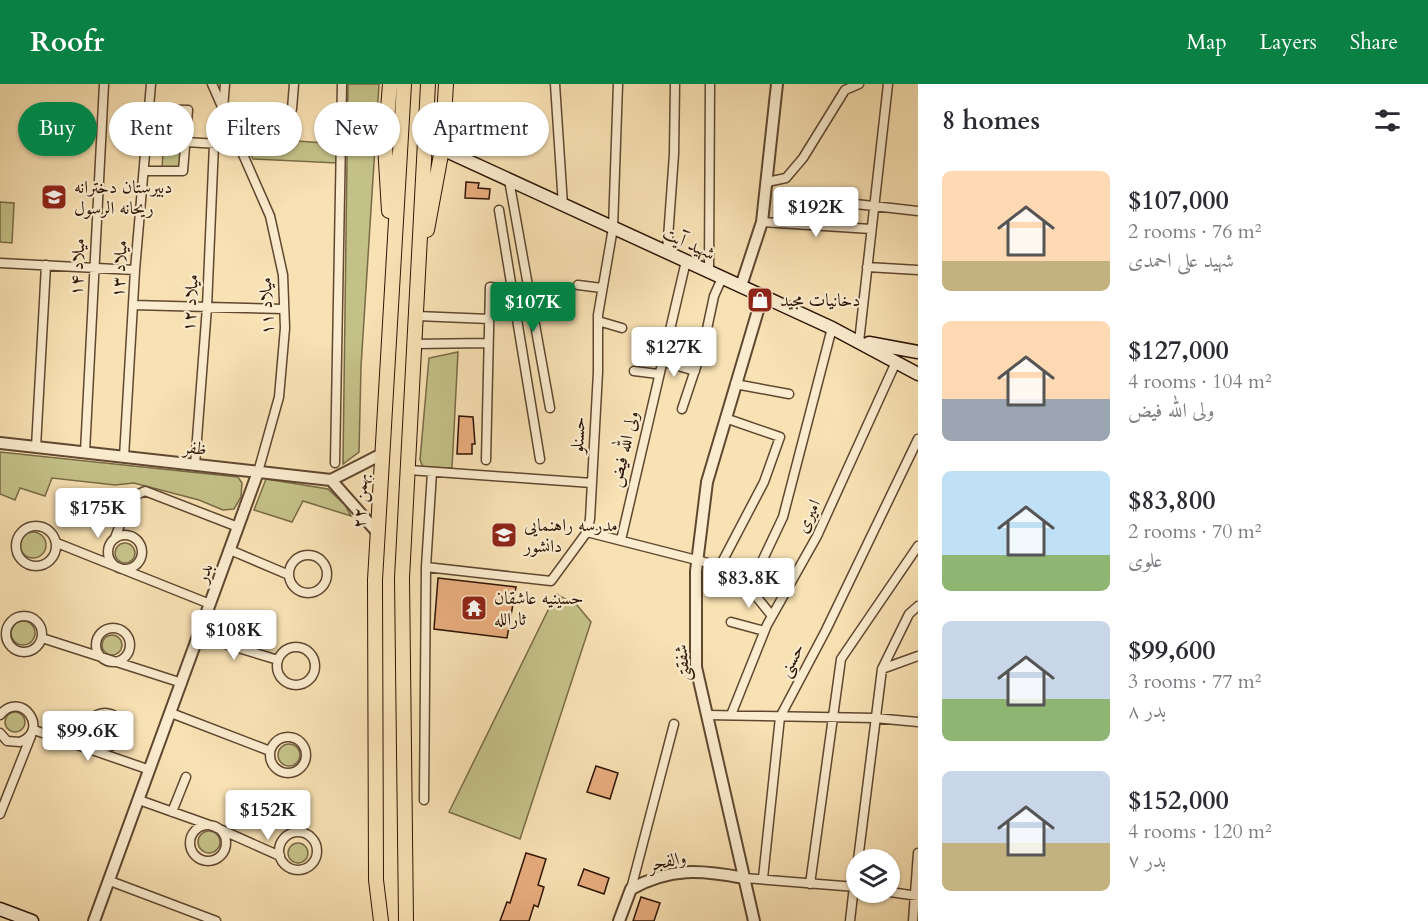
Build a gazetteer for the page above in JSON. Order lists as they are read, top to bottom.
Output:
{
  "streets": {
    "highway": ["۲۲ بهمن"],
    "main road": ["شهید آیت"],
    "street": [
      "میلاد ۱۴",
      "میلاد ۱۳",
      "میلاد ۱۲",
      "میلاد ۱۱",
      "حسنلو",
      "ظفر",
      "ولی الله فیض",
      "امیری",
      "بدر",
      "حسنی",
      "شفقتی",
      "والفجر"
    ]
  },
  "crossings": [
    ["شهید آیت", "حسنلو"],
    ["شهید آیت", "ولی الله فیض"],
    ["شهید آیت", "امیری"],
    ["شهید آیت", "شفقتی"],
    ["میلاد ۱۴", "ظفر"],
    ["میلاد ۱۳", "ظفر"],
    ["میلاد ۱۲", "ظفر"],
    ["میلاد ۱۱", "ظفر"],
    ["میلاد ۱۱", "بدر"],
    ["ظفر", "بدر"],
    ["شفقتی", "والفجر"]
  ],
  "places": {
    "school or university": ["دبیرستان دخترانه ریحانه الرسول", "مدرسه راهنمایی دانشور"],
    "shop": ["دخانیات مجید"],
    "temple": ["حسینیه عاشقان ثارالله"]
  },
  "page": {
    "header": "Roofr",
    "nav": ["Map", "Layers", "Share"],
    "heading": "8 homes",
    "chip": [
      "Buy",
      "Rent",
      "Filters",
      "New",
      "Apartment"
    ],
    "list": [
      {
        "name": "$107,000",
        "note": "2 rooms · 76 m² · شهید علی احمدی"
      },
      {
        "name": "$127,000",
        "note": "4 rooms · 104 m² · ولی الله فیض"
      },
      {
        "name": "$83,800",
        "note": "2 rooms · 70 m² · علوی"
      },
      {
        "name": "$99,600",
        "note": "3 rooms · 77 m² · بدر ۸"
      },
      {
        "name": "$152,000",
        "note": "4 rooms · 120 m² · بدر ۷"
      }
    ],
    "price": [
      "$192K",
      "$107K",
      "$127K",
      "$175K",
      "$83.8K",
      "$108K",
      "$99.6K",
      "$152K"
    ]
  }
}
